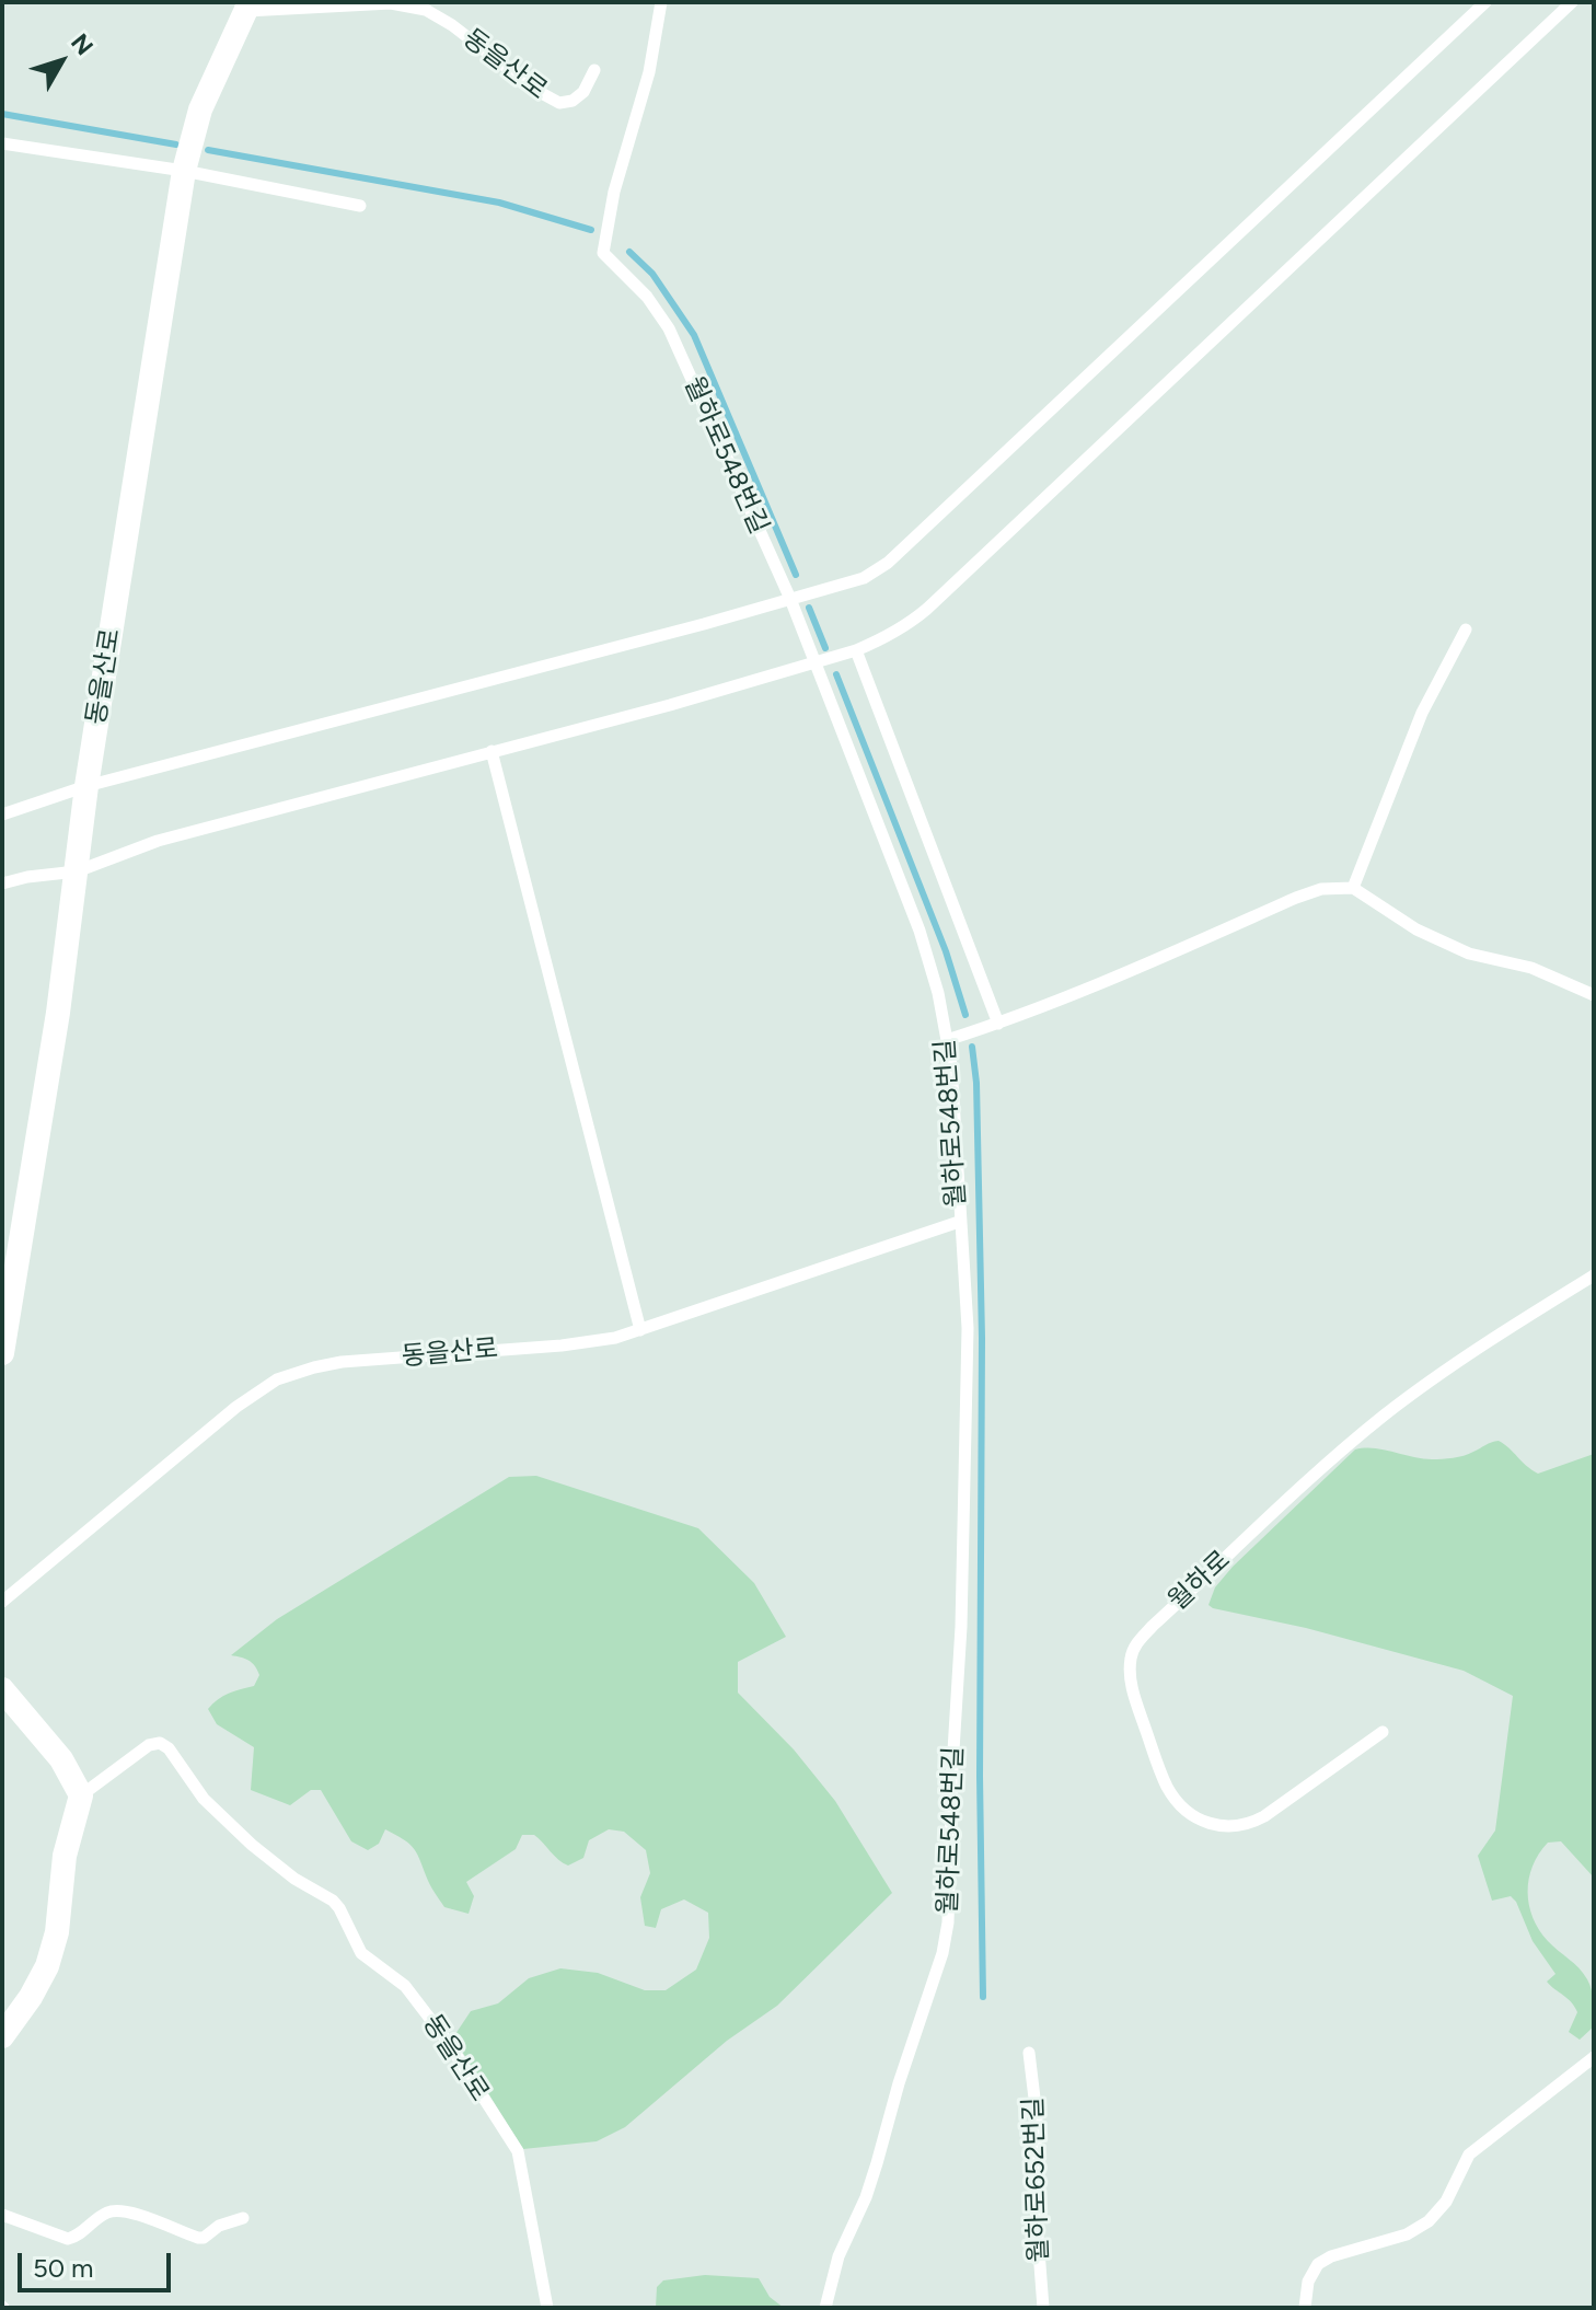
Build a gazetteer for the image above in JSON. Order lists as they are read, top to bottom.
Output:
{
  "streets": {
    "street": ["동을산로"],
    "lane": ["월하로548번길", "월하로", "월하로652번길"]
  },
  "crossings": [
    ["동을산로", "월하로548번길"]
  ],
  "scale_bar": "50 m",
  "north": "top right"
}
